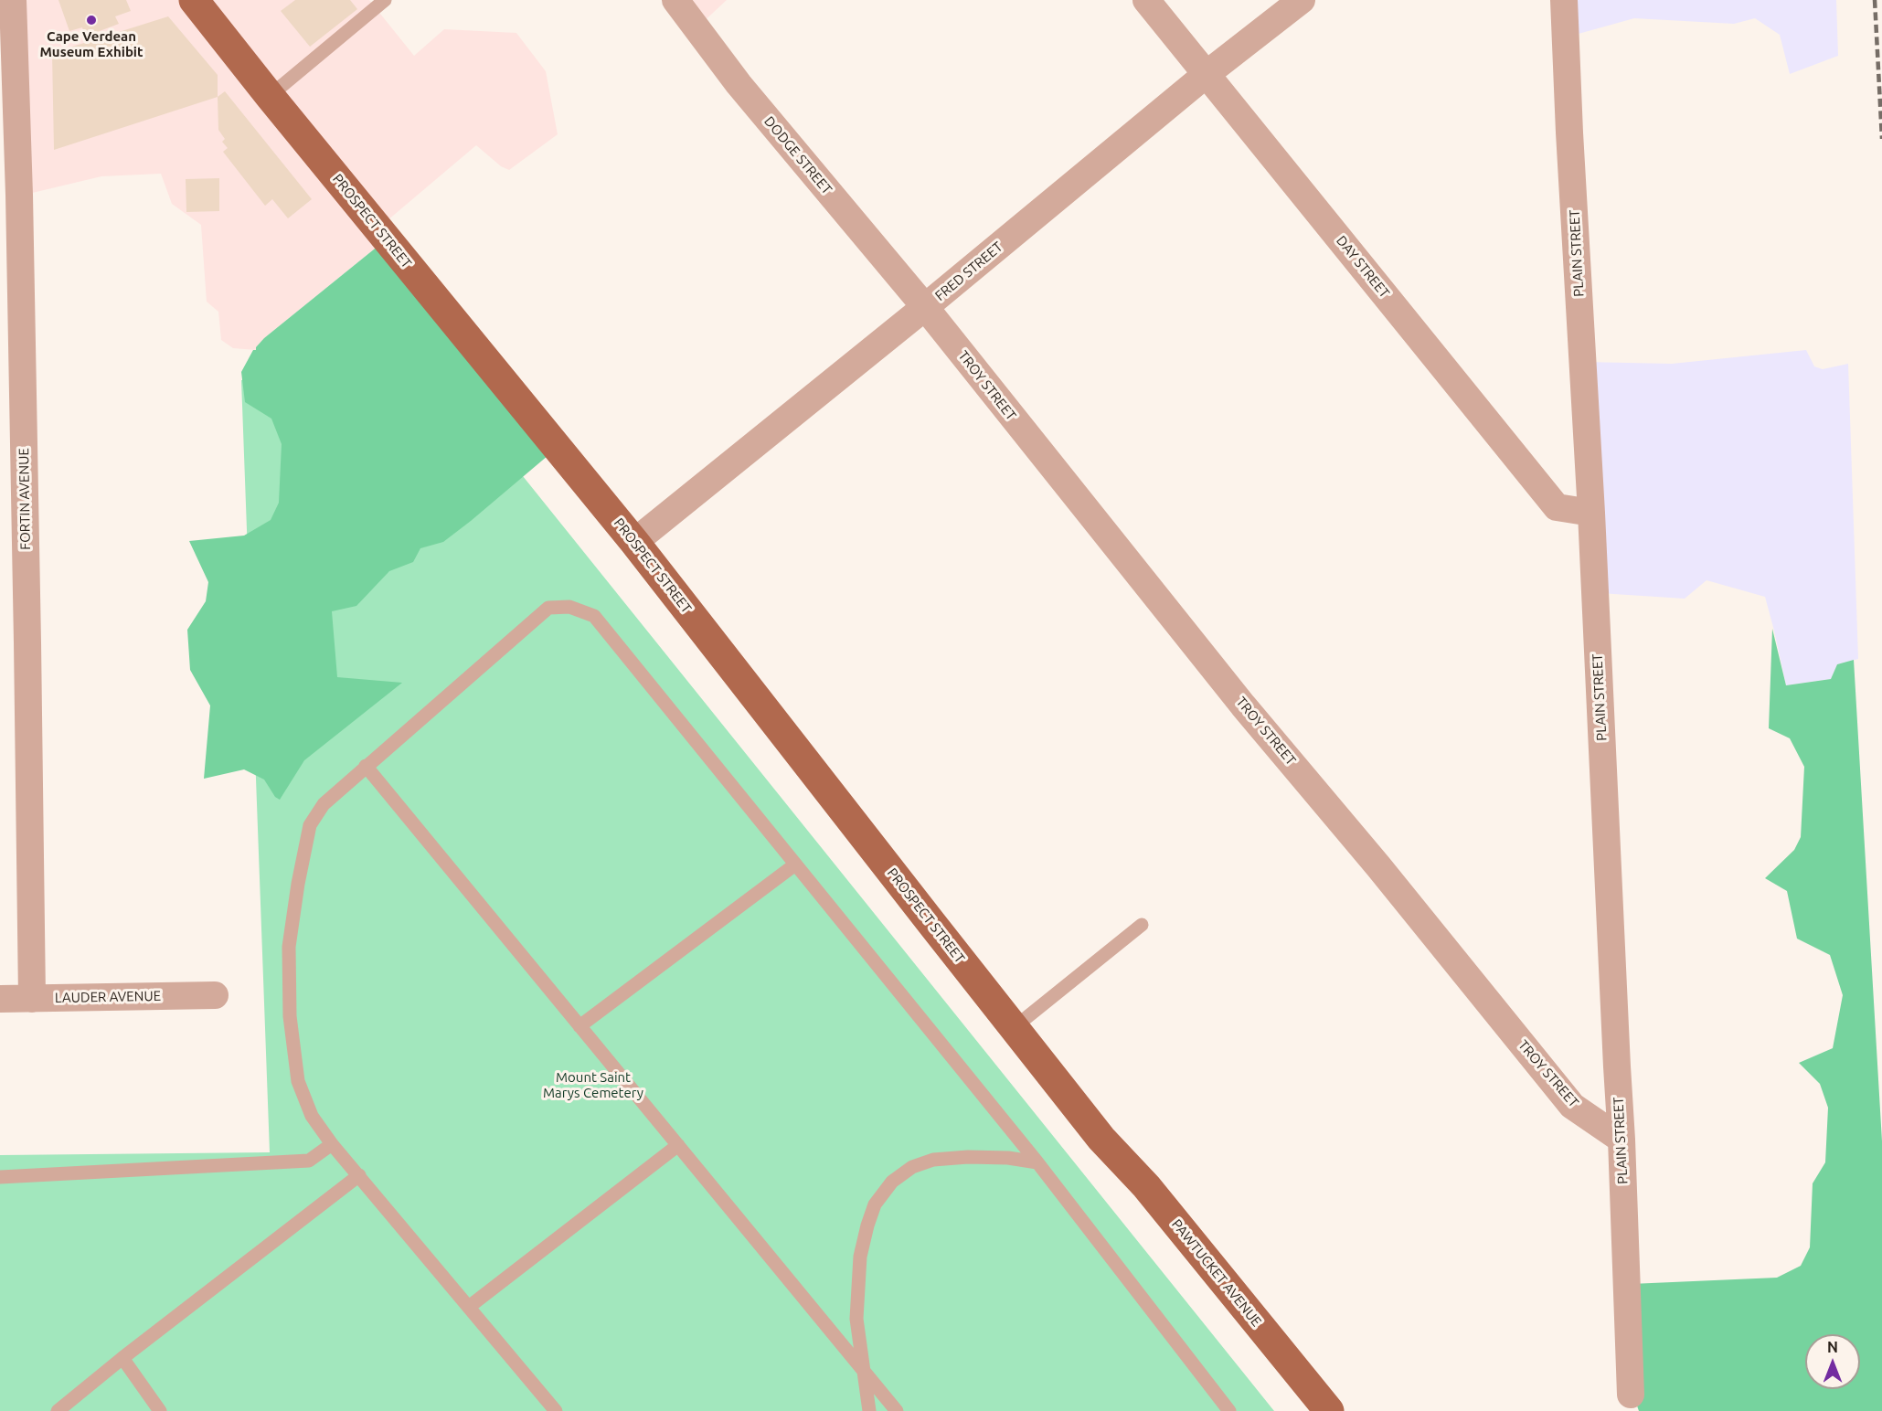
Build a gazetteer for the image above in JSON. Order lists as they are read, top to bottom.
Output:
{
  "streets": {
    "main road": ["PROSPECT STREET", "PAWTUCKET AVENUE"],
    "street": [
      "DODGE STREET",
      "PLAIN STREET",
      "DAY STREET",
      "FRED STREET",
      "TROY STREET",
      "FORTIN AVENUE",
      "LAUDER AVENUE"
    ]
  },
  "crossings": [
    ["DODGE STREET", "FRED STREET"],
    ["DODGE STREET", "TROY STREET"],
    ["PROSPECT STREET", "FRED STREET"],
    ["PROSPECT STREET", "PAWTUCKET AVENUE"],
    ["PLAIN STREET", "DAY STREET"],
    ["PLAIN STREET", "TROY STREET"],
    ["DAY STREET", "FRED STREET"],
    ["FRED STREET", "TROY STREET"],
    ["FORTIN AVENUE", "LAUDER AVENUE"]
  ],
  "parks": ["Mount Saint Marys Cemetery"],
  "places": ["Cape Verdean Museum Exhibit"],
  "north": "top"
}
